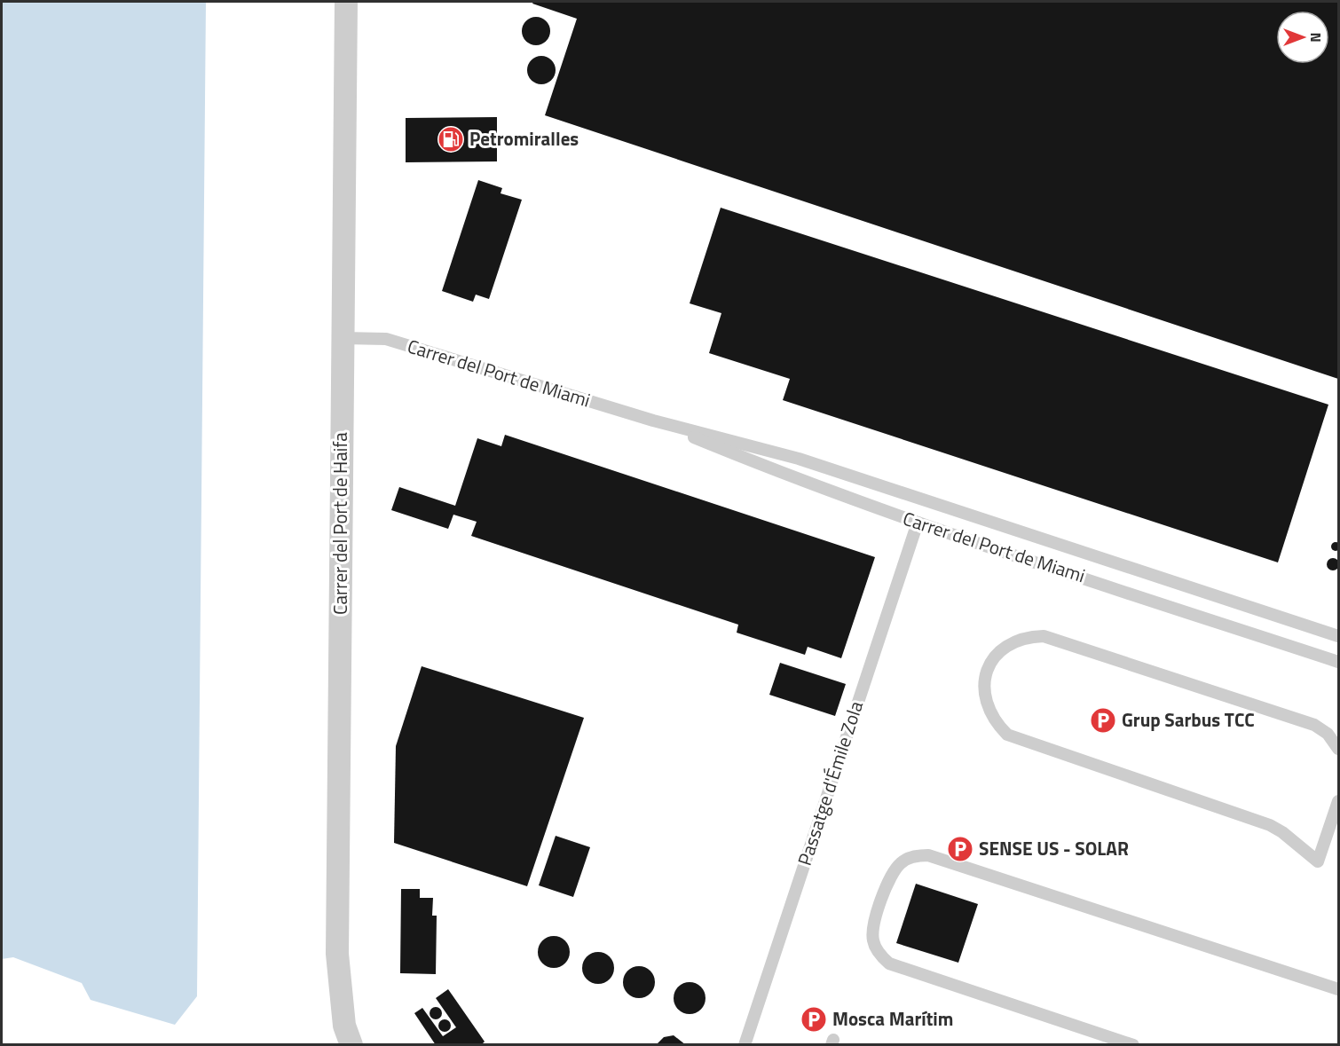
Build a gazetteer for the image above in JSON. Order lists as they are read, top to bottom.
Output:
{
  "streets": {
    "street": ["Carrer del Port de Haifa"],
    "lane": ["Carrer del Port de Miami", "Passatge d'Émile Zola"]
  },
  "crossings": [
    ["Carrer del Port de Miami", "Carrer del Port de Haifa"],
    ["Carrer del Port de Miami", "Passatge d'Émile Zola"]
  ],
  "places": {
    "fuel station": ["Petromiralles"],
    "parking": ["Grup Sarbus TCC", "SENSE US - SOLAR", "Mosca Marítim"]
  },
  "north": "right"
}
